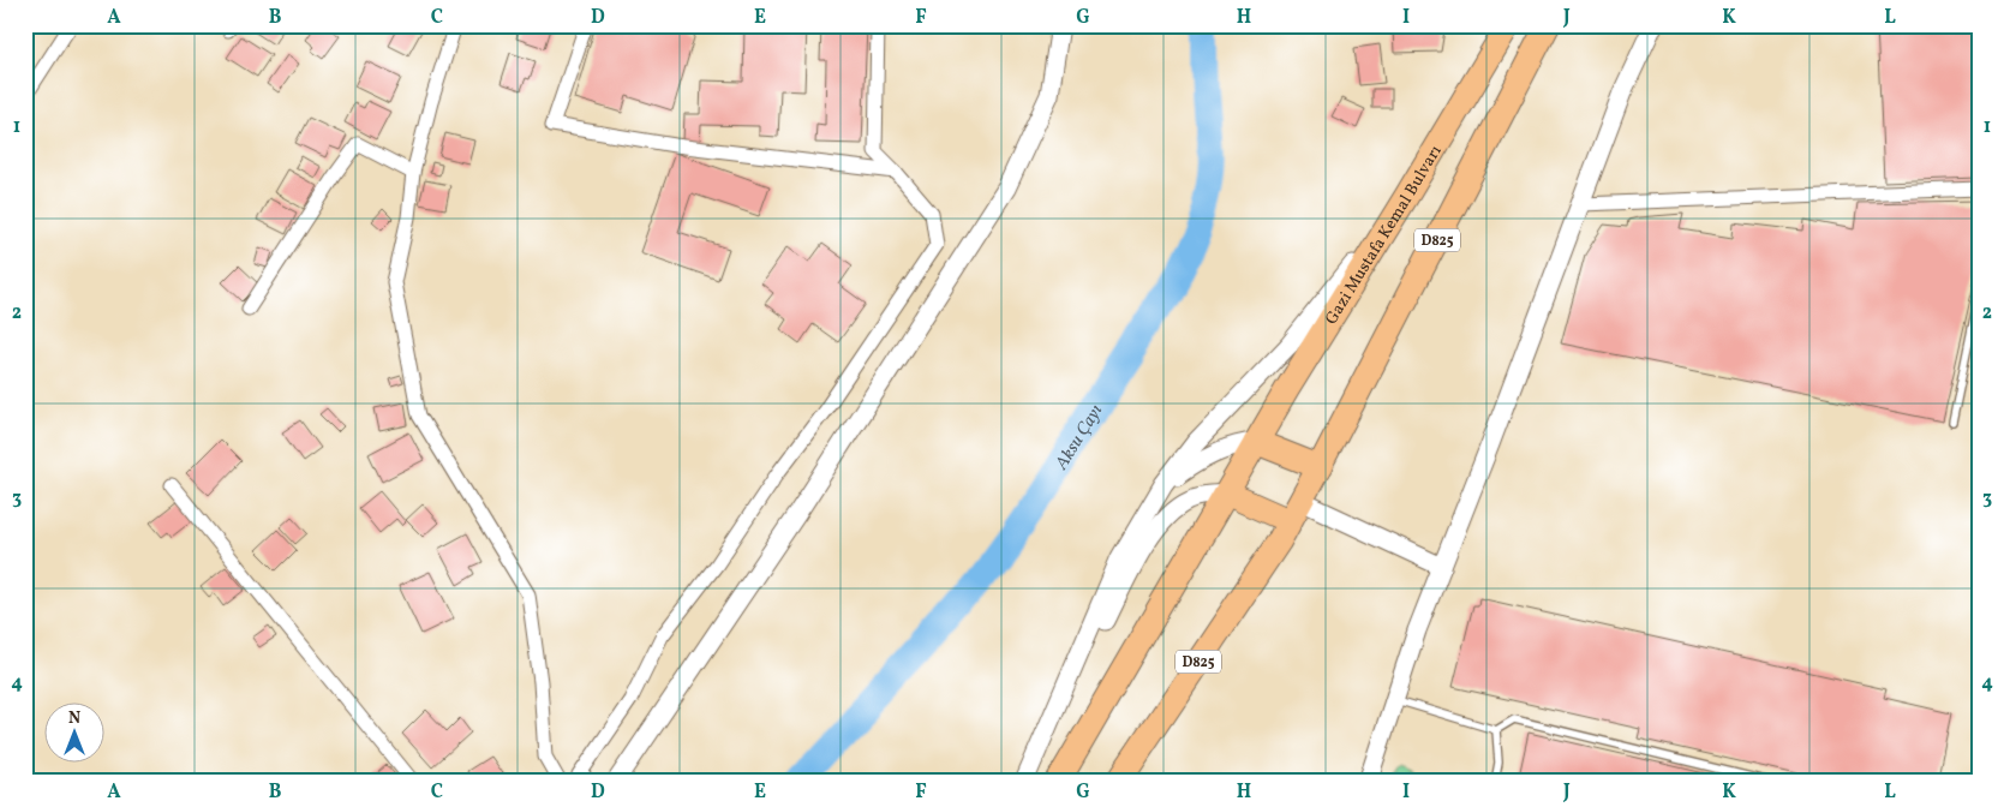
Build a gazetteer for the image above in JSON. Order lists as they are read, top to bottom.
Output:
{
  "streets": {
    "highway": ["Gazi Mustafa Kemal Bulvarı", "D825"]
  },
  "water": ["Aksu Çayı"],
  "north": "top",
  "grid": {
    "columns": [
      "A",
      "B",
      "C",
      "D",
      "E",
      "F",
      "G",
      "H",
      "I",
      "J",
      "K",
      "L"
    ],
    "rows": [
      "1",
      "2",
      "3",
      "4"
    ]
  }
}
